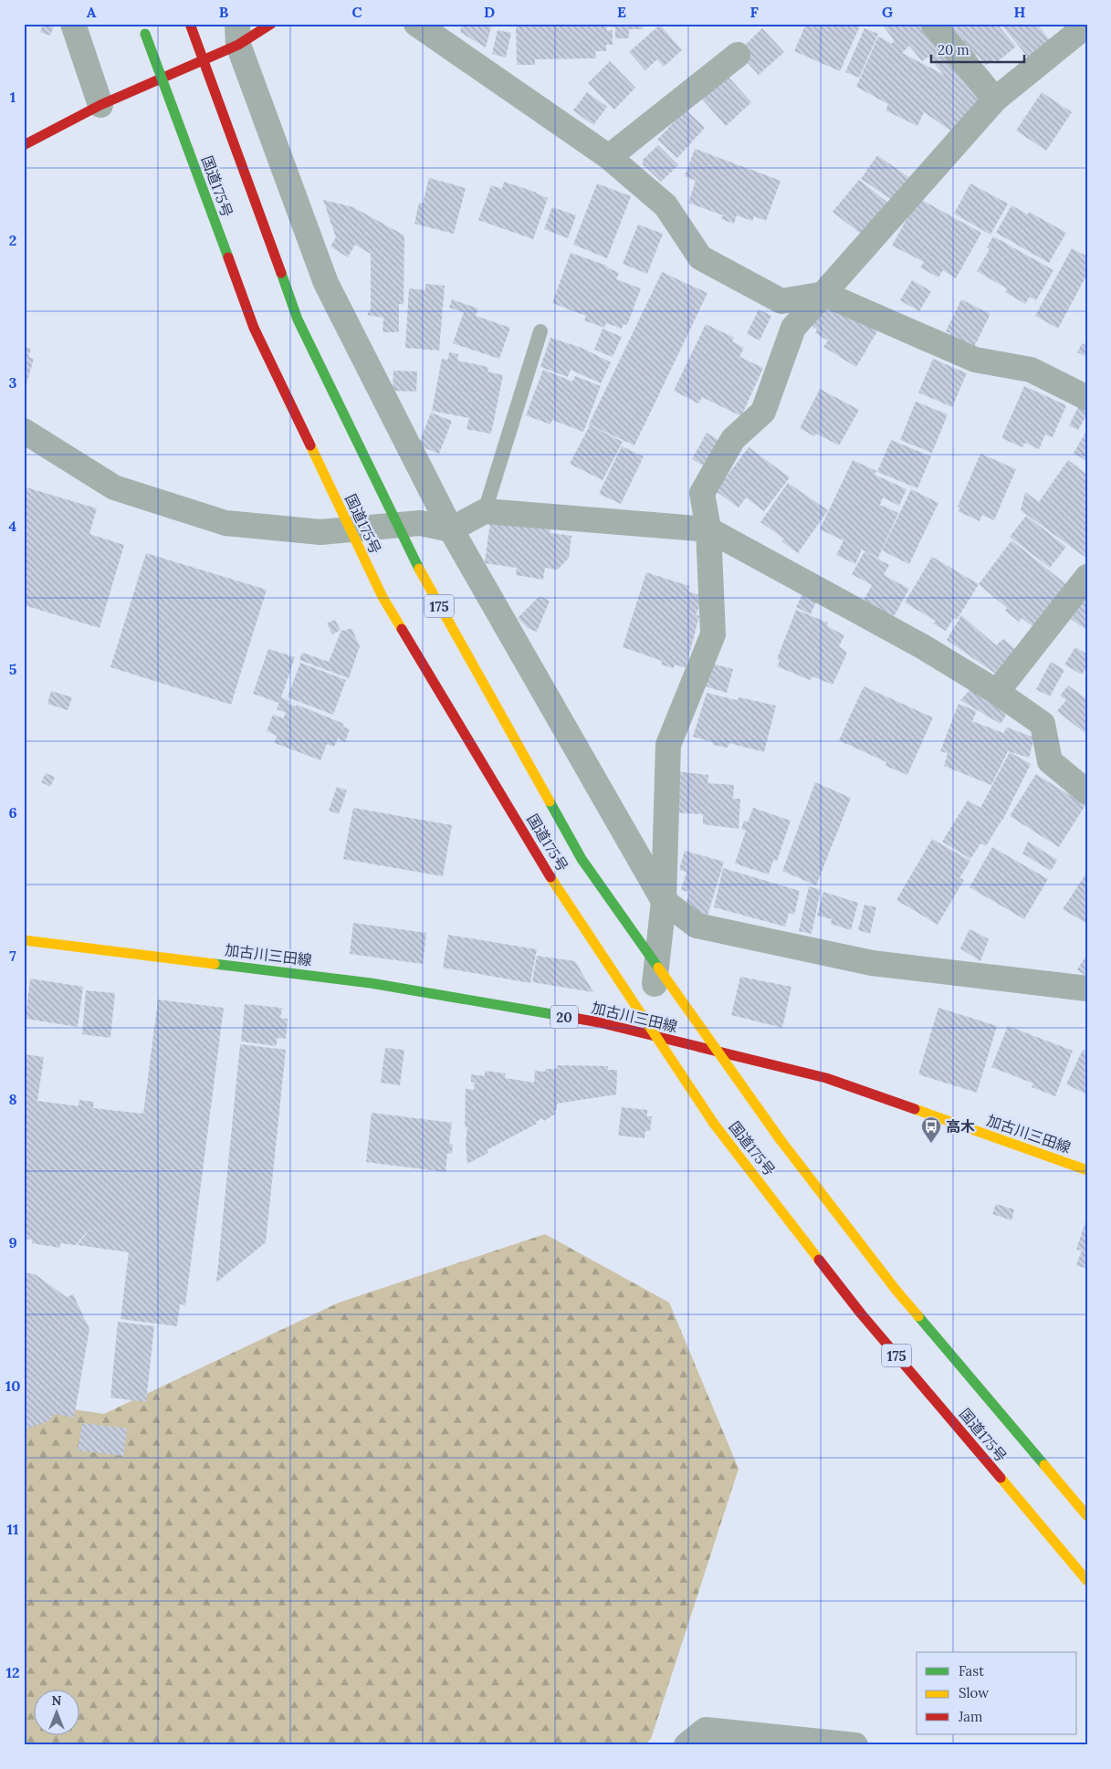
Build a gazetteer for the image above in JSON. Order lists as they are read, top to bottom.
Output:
{
  "streets": {
    "main road": [
      "国道175号",
      "175",
      "加古川三田線",
      "20"
    ]
  },
  "places": {
    "bus stop": ["高木"]
  },
  "legend": ["Fast", "Slow", "Jam"],
  "scale_bar": "20 m",
  "north": "top",
  "grid": {
    "columns": [
      "A",
      "B",
      "C",
      "D",
      "E",
      "F",
      "G",
      "H"
    ],
    "rows": [
      "1",
      "2",
      "3",
      "4",
      "5",
      "6",
      "7",
      "8",
      "9",
      "10",
      "11",
      "12"
    ]
  }
}
